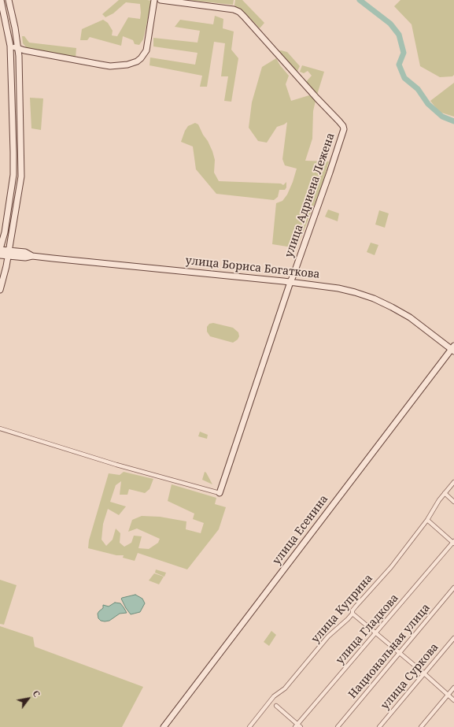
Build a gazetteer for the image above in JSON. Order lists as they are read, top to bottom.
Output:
{
  "streets": {
    "street": [
      "улица Адриена Лежена",
      "улица Бориса Богаткова",
      "улица Есенина",
      "улица Куприна",
      "улица Гладкова",
      "Национальная улица",
      "улица Суркова"
    ]
  },
  "crossings": [
    ["улица Адриена Лежена", "улица Бориса Богаткова"],
    ["улица Бориса Богаткова", "улица Есенина"]
  ],
  "north": "top right"
}
